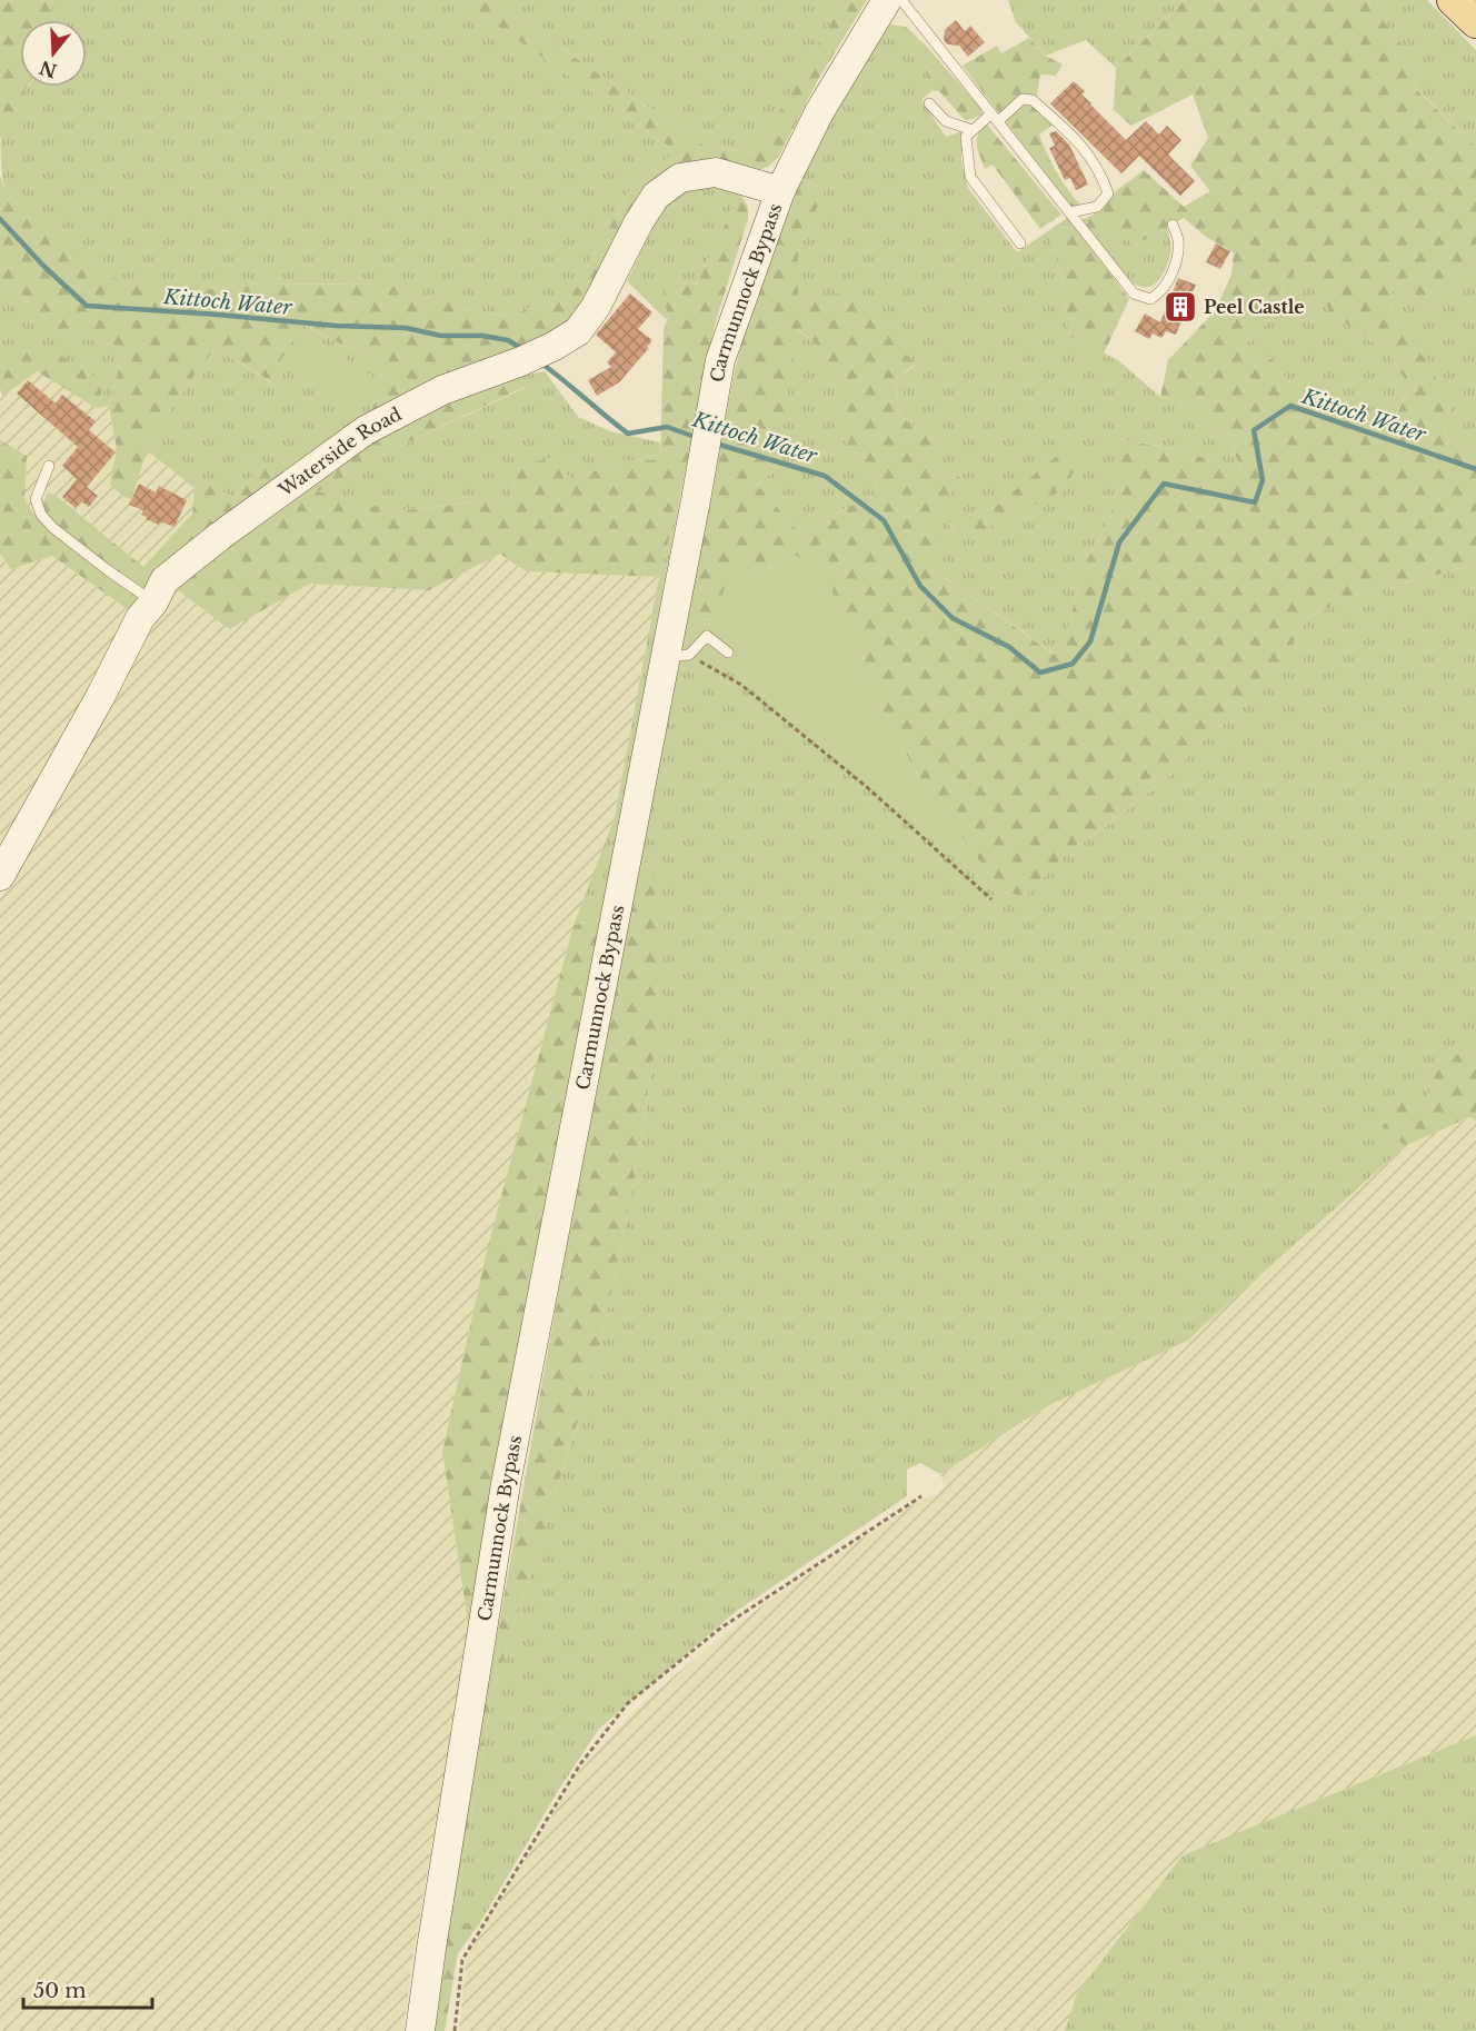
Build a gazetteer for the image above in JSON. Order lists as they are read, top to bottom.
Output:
{
  "streets": {
    "main road": ["Carmunnock Bypass", "Waterside Road"]
  },
  "crossings": [
    ["Carmunnock Bypass", "Waterside Road"]
  ],
  "water": ["Kittoch Water"],
  "places": {
    "building": ["Peel Castle"]
  },
  "scale_bar": "50 m",
  "north": "bottom"
}
